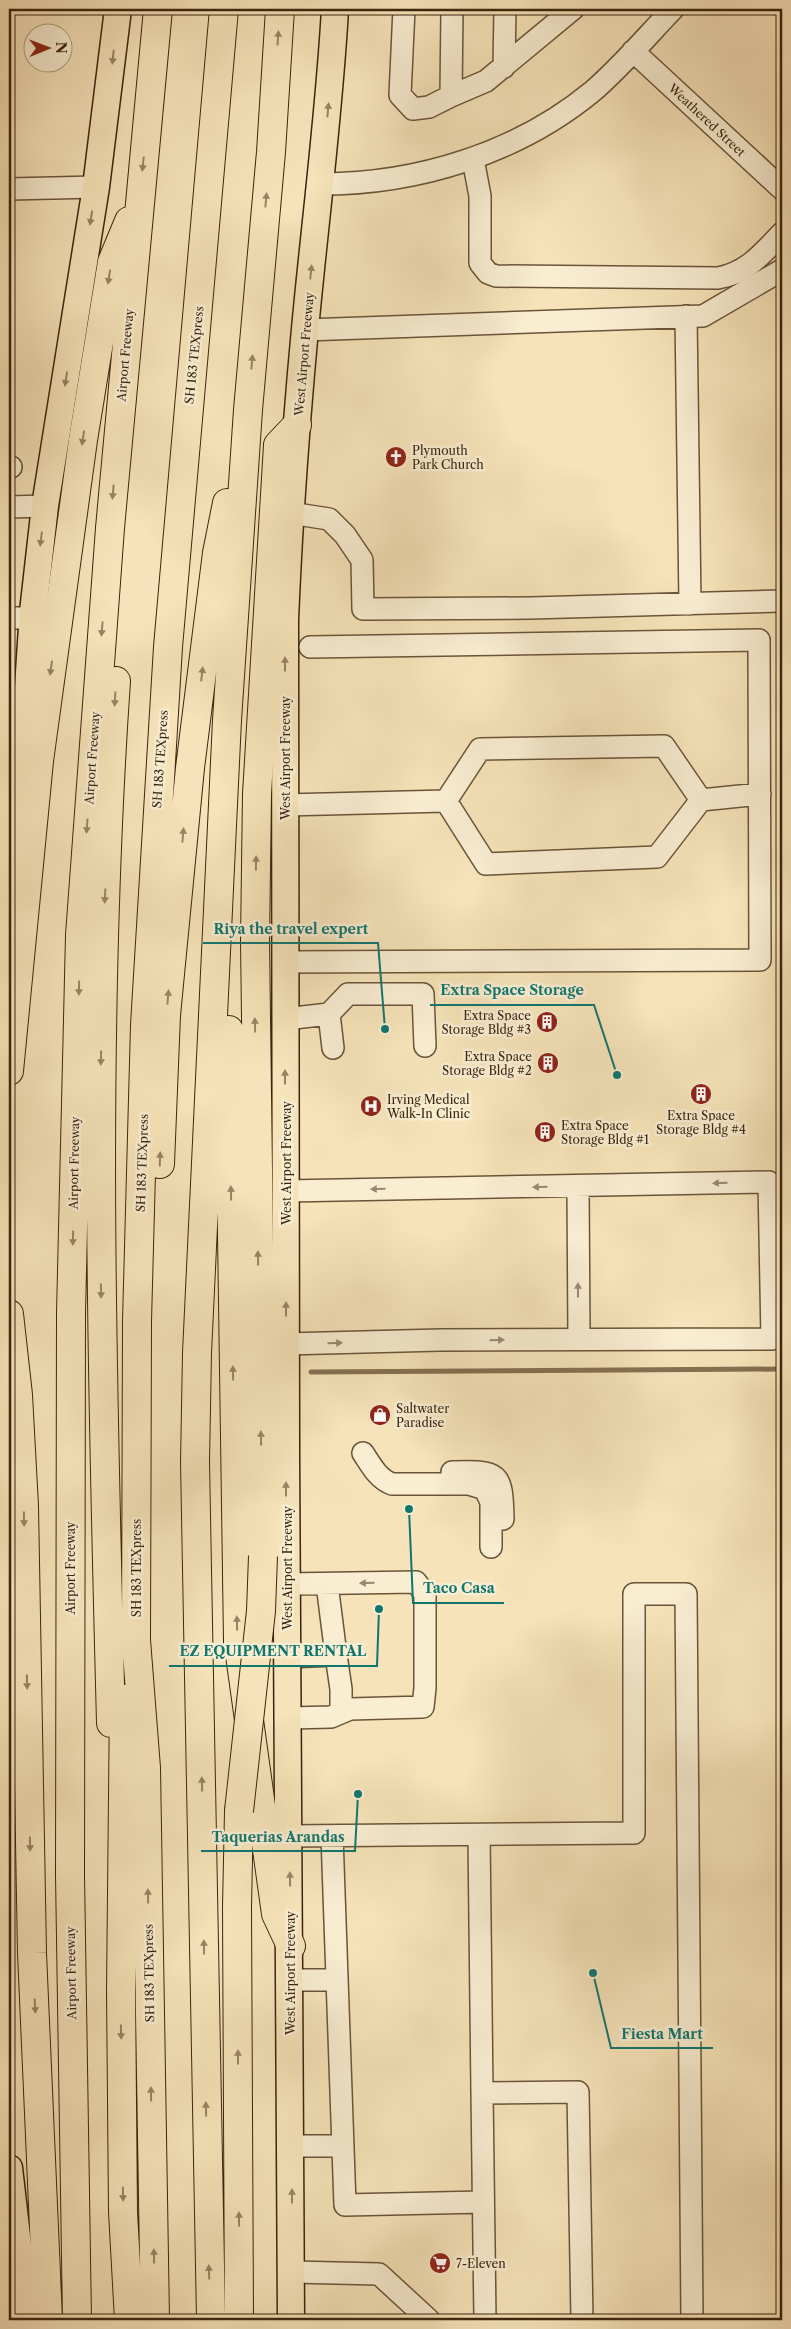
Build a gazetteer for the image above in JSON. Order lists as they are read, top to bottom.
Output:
{
  "streets": {
    "highway": ["Airport Freeway", "SH 183 TEXpress"],
    "main road": ["West Airport Freeway"],
    "street": ["Weathered Street"]
  },
  "one_way": ["West Airport Freeway"],
  "places": {
    "church": ["Plymouth Park Church"],
    "building": [
      "Extra Space Storage Bldg #3",
      "Extra Space Storage Bldg #2",
      "Extra Space Storage Bldg #4",
      "Extra Space Storage Bldg #1"
    ],
    "other": [
      "Riya the travel expert",
      "Extra Space Storage",
      "Taco Casa",
      "EZ EQUIPMENT RENTAL",
      "Taquerias Arandas",
      "Fiesta Mart"
    ],
    "hospital": ["Irving Medical Walk-In Clinic"],
    "shop": ["Saltwater Paradise"],
    "supermarket": ["7-Eleven"]
  },
  "north": "right"
}
